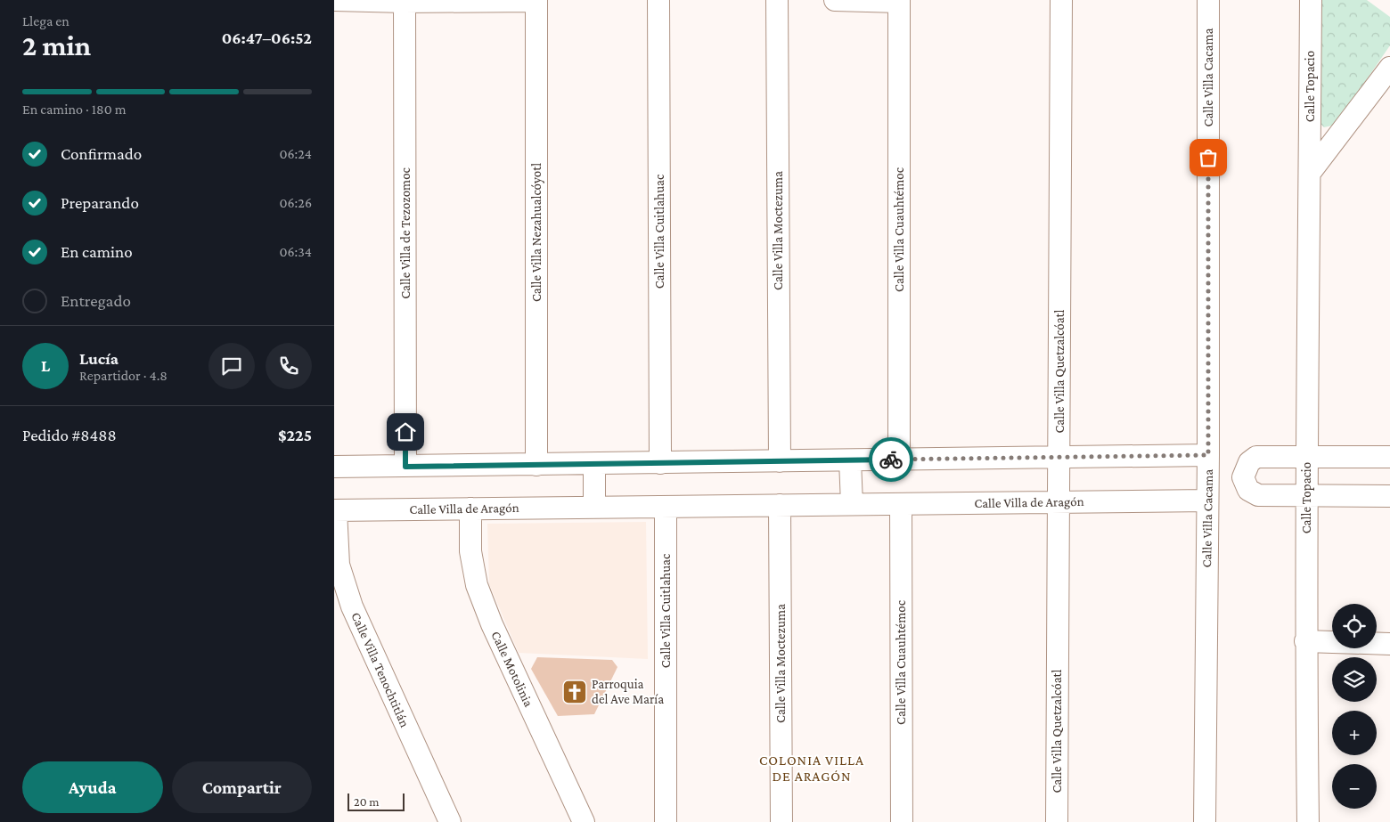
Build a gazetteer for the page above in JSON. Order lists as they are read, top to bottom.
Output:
{
  "streets": {
    "street": [
      "Calle Villa Cacama",
      "Calle Topacio",
      "Calle Villa Cuauhtémoc",
      "Calle Villa Moctezuma",
      "Calle Villa Cuitlahuac",
      "Calle Villa Nezahualcóyotl",
      "Calle Villa de Tezozomoc",
      "Calle Villa Quetzalcóatl",
      "Calle Villa de Aragón",
      "Calle Motolinia",
      "Calle Villa Tenochtitlán"
    ]
  },
  "crossings": [
    ["Calle Villa Cacama", "Calle Villa de Aragón"],
    ["Calle Villa Cuauhtémoc", "Calle Villa de Aragón"],
    ["Calle Villa Moctezuma", "Calle Villa de Aragón"],
    ["Calle Villa Cuitlahuac", "Calle Villa de Aragón"],
    ["Calle Villa Quetzalcóatl", "Calle Villa de Aragón"],
    ["Calle Villa de Aragón", "Calle Motolinia"],
    ["Calle Villa de Aragón", "Calle Villa Tenochtitlán"]
  ],
  "districts": ["COLONIA VILLA DE ARAGÓN"],
  "places": {
    "church": ["Parroquia del Ave María"]
  },
  "scale_bar": "20 m",
  "page": {
    "heading": ["2 min", "Llega en", "06:47–06:52"],
    "panel": [
      "Lucía",
      "Repartidor · 4.8",
      "Pedido #8488",
      "$225"
    ],
    "bar": "En camino · 180 m",
    "list": [
      ["Confirmado", "06:24"],
      ["Preparando", "06:26"],
      ["En camino", "06:34"],
      "Entregado"
    ],
    "round": "L",
    "map_buttons": ["+", "−"],
    "buttons": ["Ayuda", "Compartir"],
    "scale": "20 m"
  }
}
